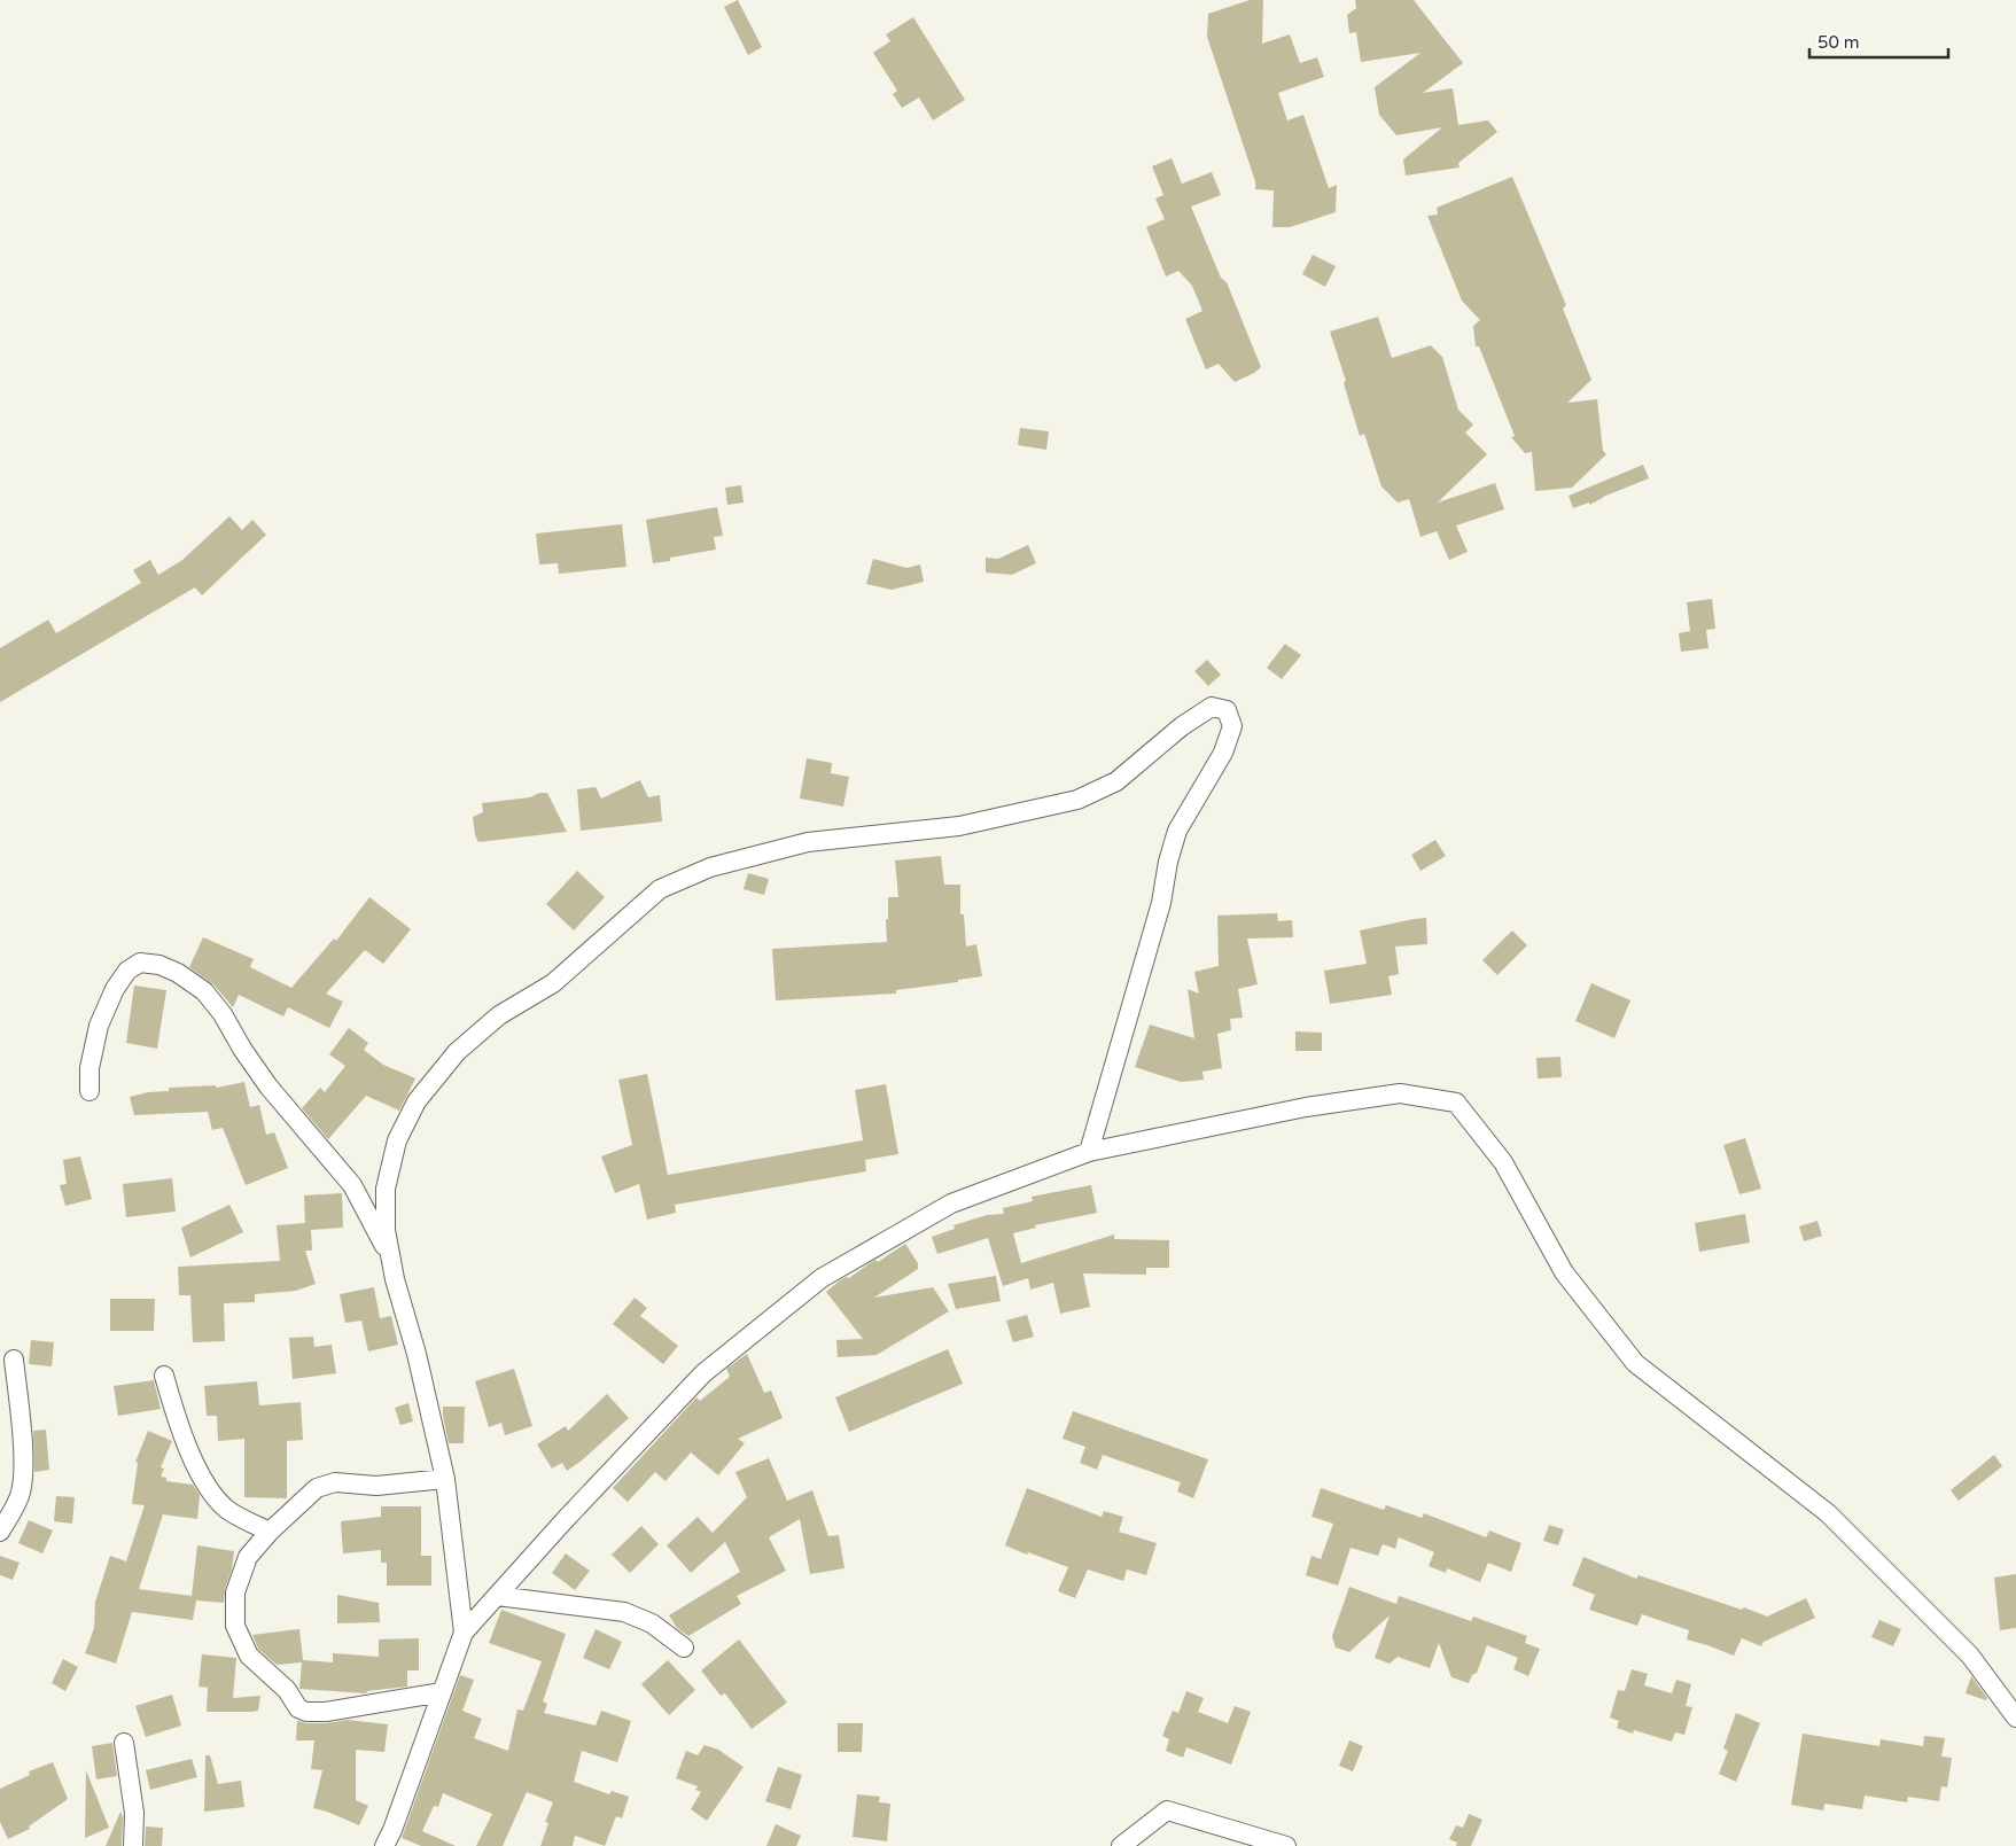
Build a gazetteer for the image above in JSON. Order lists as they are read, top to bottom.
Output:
{
  "scale_bar": "50 m"
}
